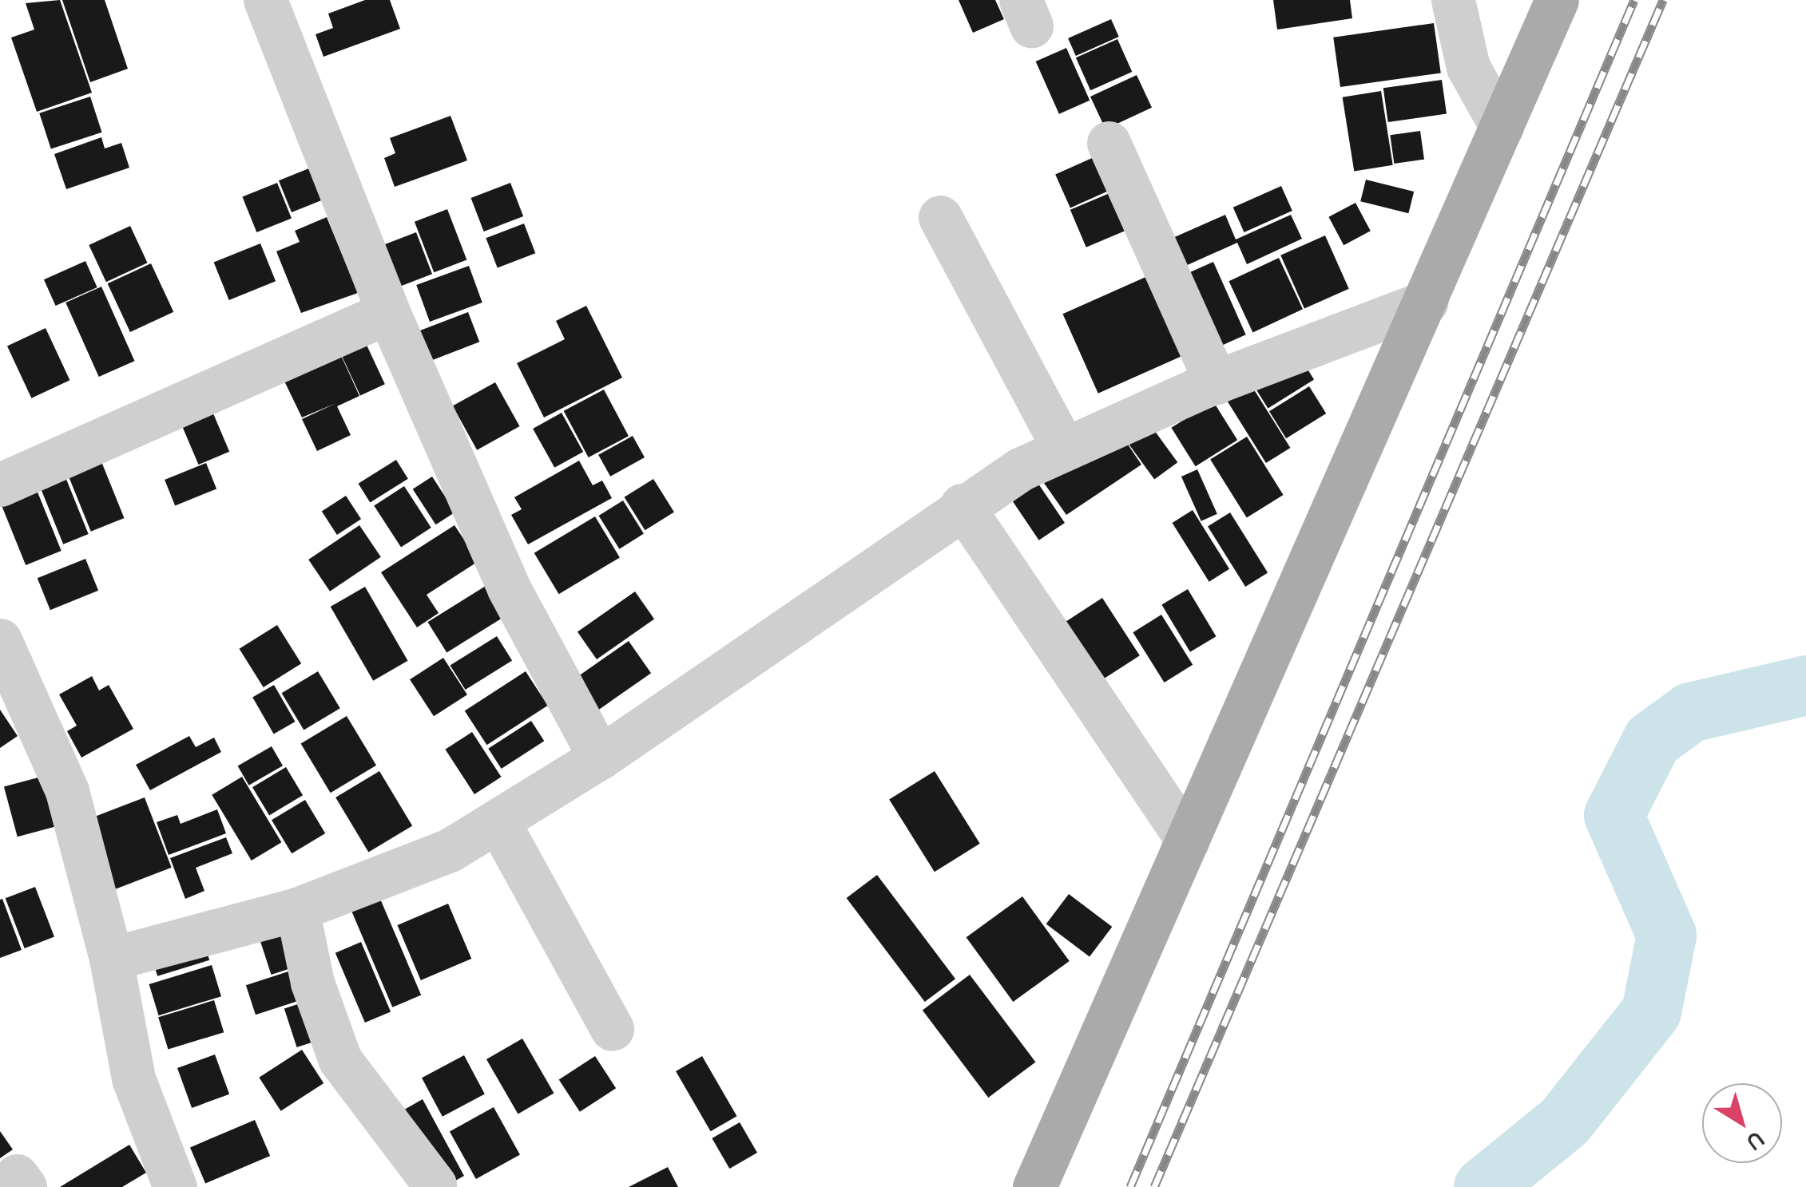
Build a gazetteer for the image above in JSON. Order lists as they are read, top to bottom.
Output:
{
  "north": "bottom right"
}
